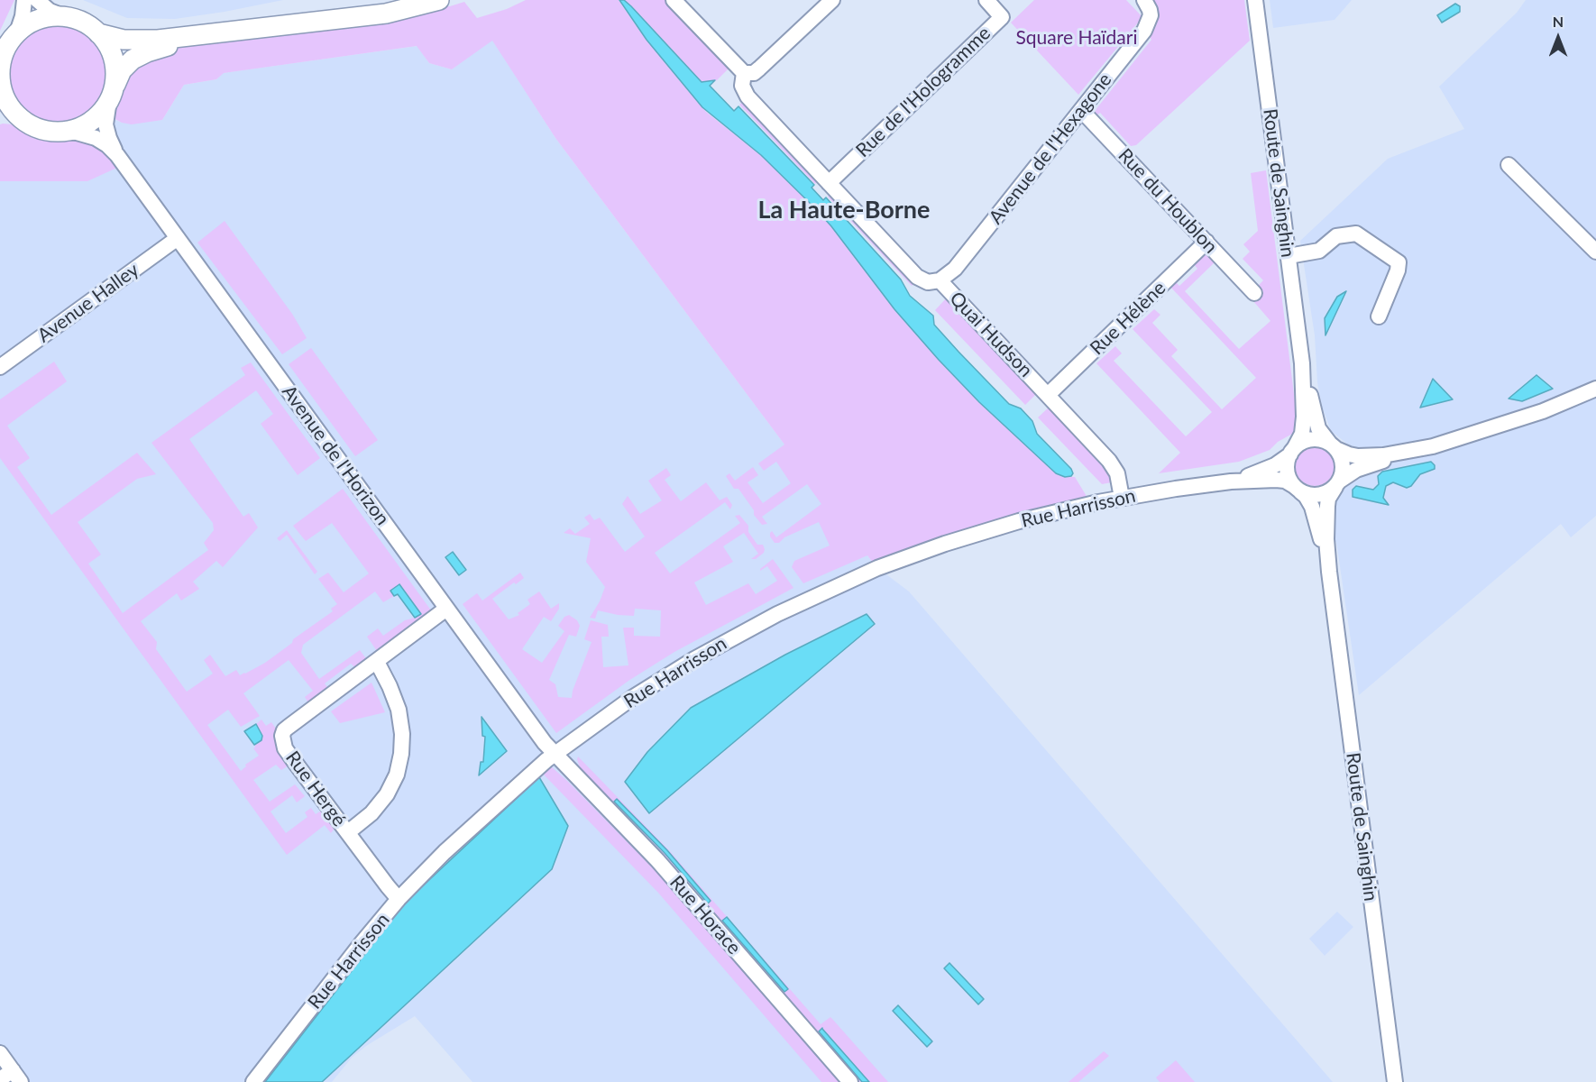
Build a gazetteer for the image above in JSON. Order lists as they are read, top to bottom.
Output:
{
  "streets": {
    "street": [
      "Rue de l'Hologramme",
      "Avenue de l'Hexagone",
      "Route de Sainghin",
      "Rue du Houblon",
      "Avenue Halley",
      "Rue Hélène",
      "Quai Hudson",
      "Avenue de l'Horizon",
      "Rue Harrisson",
      "Rue Hergé",
      "Rue Horace"
    ]
  },
  "crossings": [
    ["Rue de l'Hologramme", "Quai Hudson"],
    ["Avenue de l'Hexagone", "Rue du Houblon"],
    ["Avenue de l'Hexagone", "Quai Hudson"],
    ["Route de Sainghin", "Rue Harrisson"],
    ["Rue du Houblon", "Rue Hélène"],
    ["Avenue Halley", "Avenue de l'Horizon"],
    ["Rue Hélène", "Quai Hudson"],
    ["Quai Hudson", "Rue Harrisson"],
    ["Avenue de l'Horizon", "Rue Harrisson"],
    ["Avenue de l'Horizon", "Rue Hergé"],
    ["Avenue de l'Horizon", "Rue Horace"],
    ["Rue Harrisson", "Rue Hergé"],
    ["Rue Harrisson", "Rue Horace"]
  ],
  "districts": ["La Haute-Borne"],
  "parks": ["Square Haïdari"],
  "north": "top"
}
